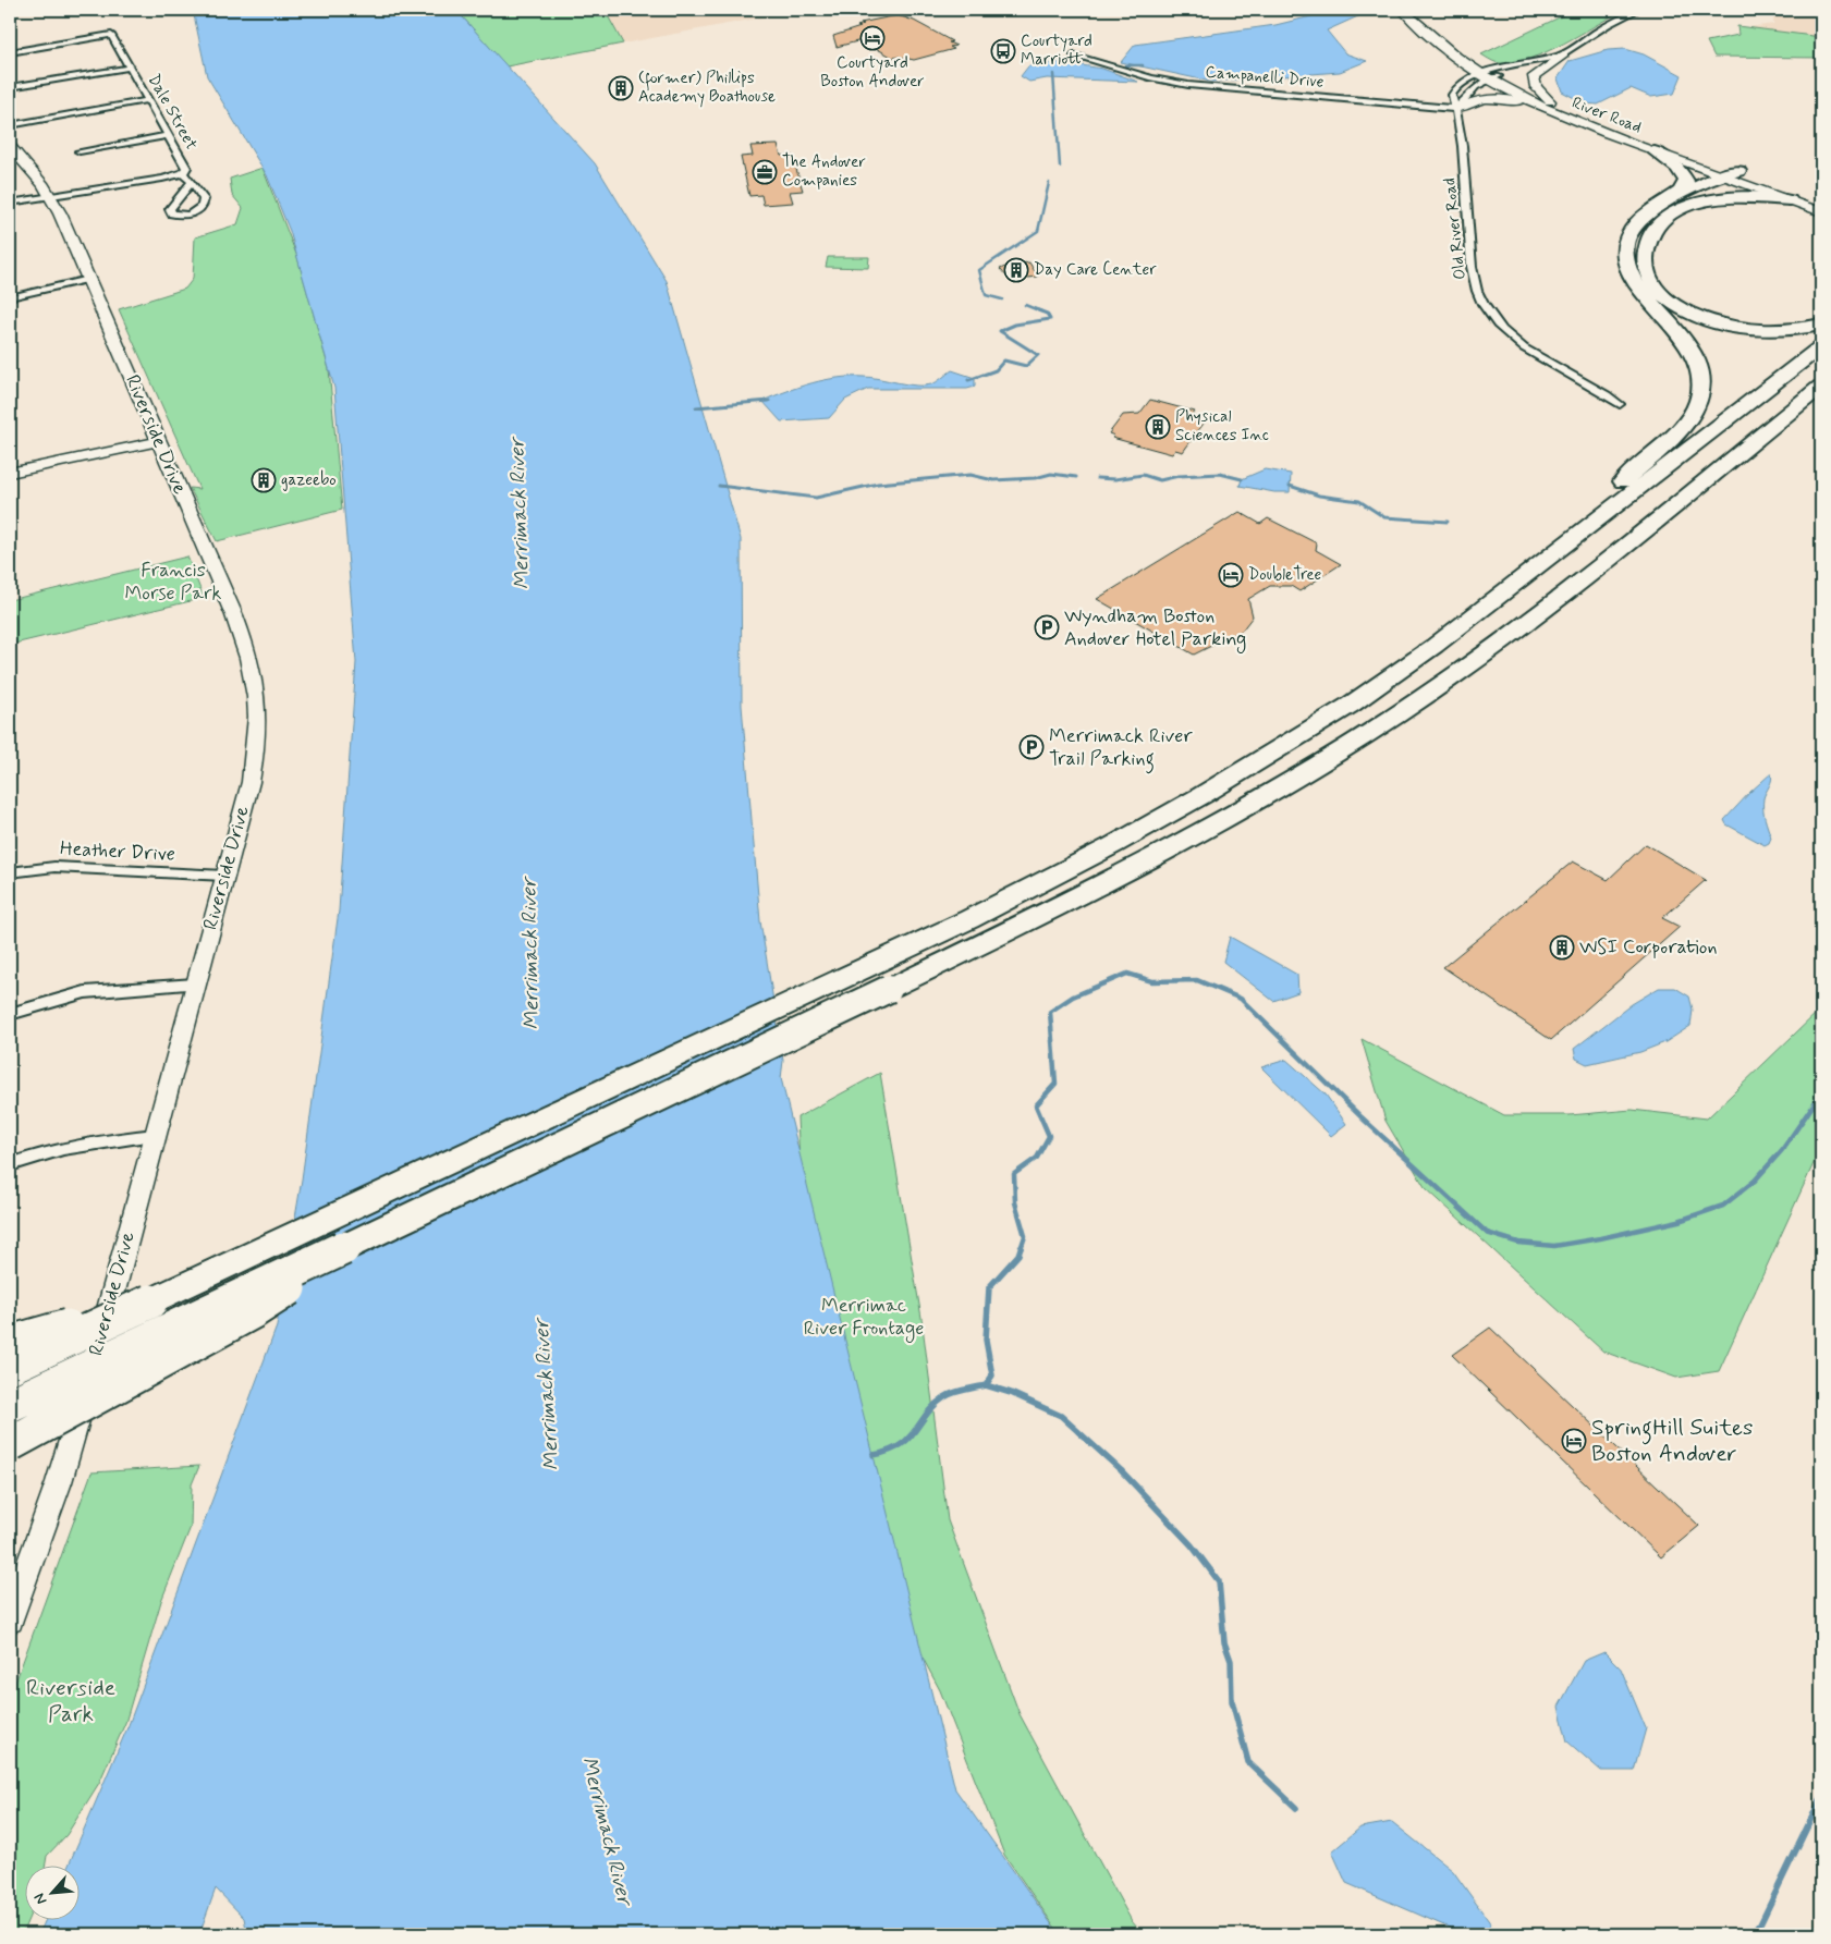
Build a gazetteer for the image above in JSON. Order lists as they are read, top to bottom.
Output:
{
  "streets": {
    "main road": ["River Road", "Riverside Drive"],
    "street": [
      "Campanelli Drive",
      "Dale Street",
      "Old River Road",
      "Heather Drive"
    ]
  },
  "crossings": [
    ["Campanelli Drive", "Old River Road"],
    ["Dale Street", "Riverside Drive"],
    ["River Road", "Old River Road"],
    ["Riverside Drive", "Heather Drive"]
  ],
  "water": ["Merrimack River"],
  "parks": ["Francis Morse Park", "Merrimac River Frontage", "Riverside Park"],
  "places": {
    "hotel": ["Courtyard Boston Andover", "DoubleTree", "SpringHill Suites Boston Andover"],
    "bus stop": ["Courtyard Marriott"],
    "building": [
      "(former) Phillips Academy Boathouse",
      "Day Care Center",
      "Physical Sciences Inc",
      "gazeebo",
      "WSI Corporation"
    ],
    "office": ["The Andover Companies"],
    "parking": ["Wyndham Boston Andover Hotel Parking", "Merrimack River Trail Parking"]
  },
  "north": "bottom left"
}
